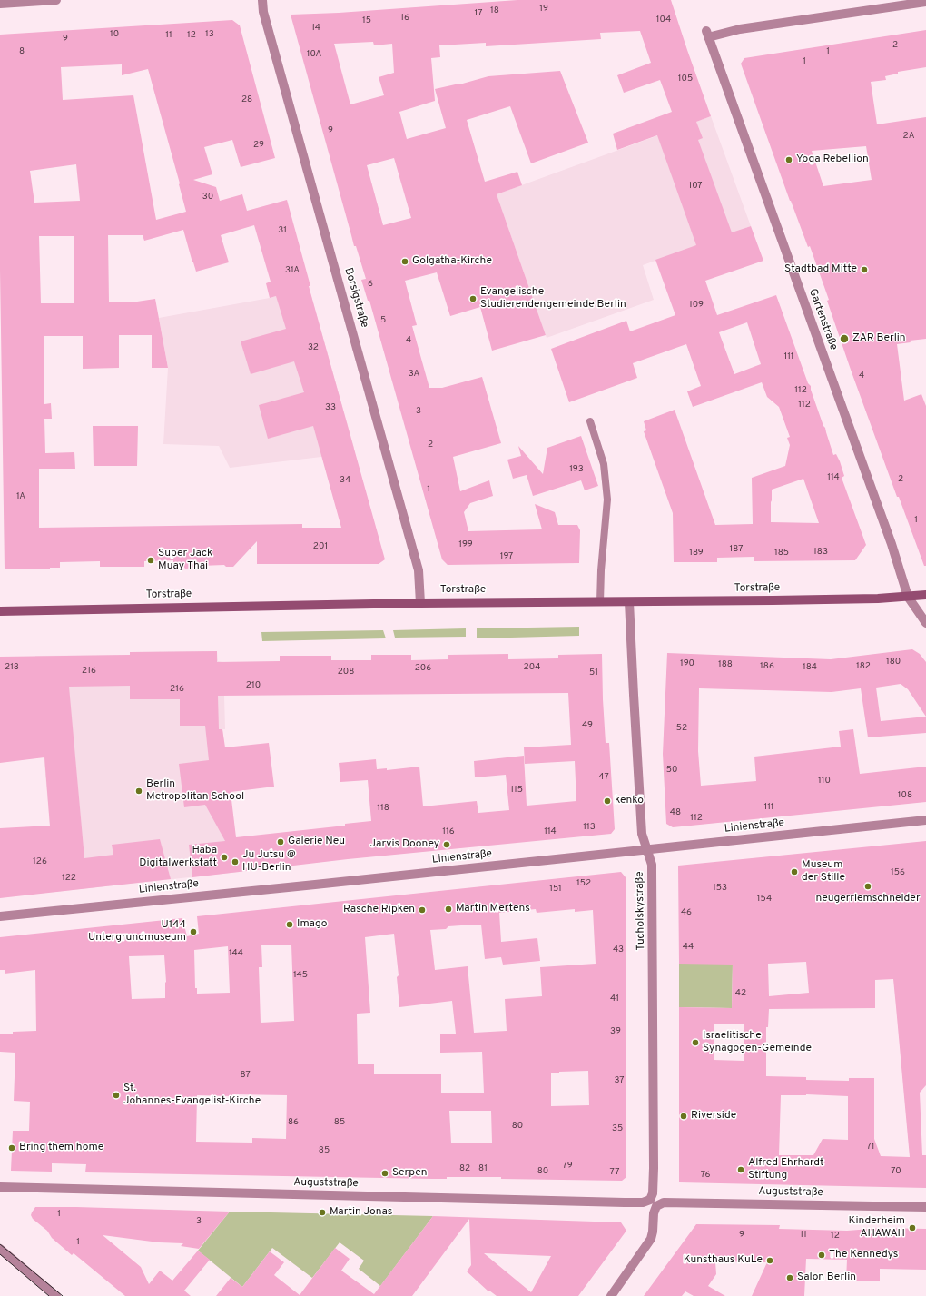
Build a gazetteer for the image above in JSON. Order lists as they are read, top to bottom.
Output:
{
  "streets": {
    "main road": ["Torstraße"],
    "street": [
      "Borsigstraße",
      "Gartenstraße",
      "Linienstraße",
      "Tucholskystraße",
      "Auguststraße"
    ]
  },
  "crossings": [
    ["Borsigstraße", "Torstraße"],
    ["Gartenstraße", "Torstraße"],
    ["Torstraße", "Tucholskystraße"],
    ["Linienstraße", "Tucholskystraße"],
    ["Tucholskystraße", "Auguststraße"]
  ],
  "places": [
    "Yoga Rebellion",
    "Golgatha-Kirche",
    "Stadtbad Mitte",
    "Evangelische Studierendengemeinde Berlin",
    "ZAR Berlin",
    "Super Jack Muay Thai",
    "Berlin Metropolitan School",
    "kenkō",
    "Galerie Neu",
    "Jarvis Dooney",
    "Haba Digitalwerkstatt",
    "Ju Jutsu @ HU-Berlin",
    "Museum der Stille",
    "neugerriemschneider",
    "Martin Mertens",
    "Rasche Ripken",
    "Imago",
    "U144 Untergrundmuseum",
    "Israelitische Synagogen-Gemeinde",
    "St. Johannes-Evangelist-Kirche",
    "Riverside",
    "Bring them home",
    "Alfred Ehrhardt Stiftung",
    "Serpen",
    "Martin Jonas",
    "Kinderheim AHAWAH",
    "The Kennedys",
    "Kunsthaus KuLe",
    "Salon Berlin"
  ],
  "house_numbers": [
    "19",
    "18",
    "17",
    "16",
    "104",
    "15",
    "14",
    "10",
    "13",
    "11",
    "12",
    "9",
    "2",
    "8",
    "1",
    "10A",
    "1",
    "105",
    "28",
    "9",
    "2A",
    "29",
    "107",
    "30",
    "31",
    "31A",
    "6",
    "109",
    "5",
    "4",
    "32",
    "111",
    "3A",
    "4",
    "112",
    "112",
    "33",
    "3",
    "2",
    "193",
    "114",
    "2",
    "34",
    "1",
    "1A",
    "1",
    "199",
    "201",
    "187",
    "183",
    "189",
    "185",
    "197",
    "180",
    "190",
    "188",
    "186",
    "182",
    "218",
    "204",
    "184",
    "206",
    "216",
    "208",
    "51",
    "210",
    "216",
    "49",
    "52",
    "50",
    "47",
    "110",
    "115",
    "108",
    "111",
    "118",
    "48",
    "112",
    "113",
    "116",
    "114",
    "126",
    "156",
    "122",
    "152",
    "153",
    "151",
    "154",
    "46",
    "44",
    "43",
    "144",
    "145",
    "42",
    "41",
    "39",
    "87",
    "37",
    "86",
    "85",
    "80",
    "35",
    "71",
    "85",
    "79",
    "82",
    "81",
    "80",
    "70",
    "77",
    "76",
    "1",
    "3",
    "9",
    "11",
    "12",
    "1"
  ]
}
